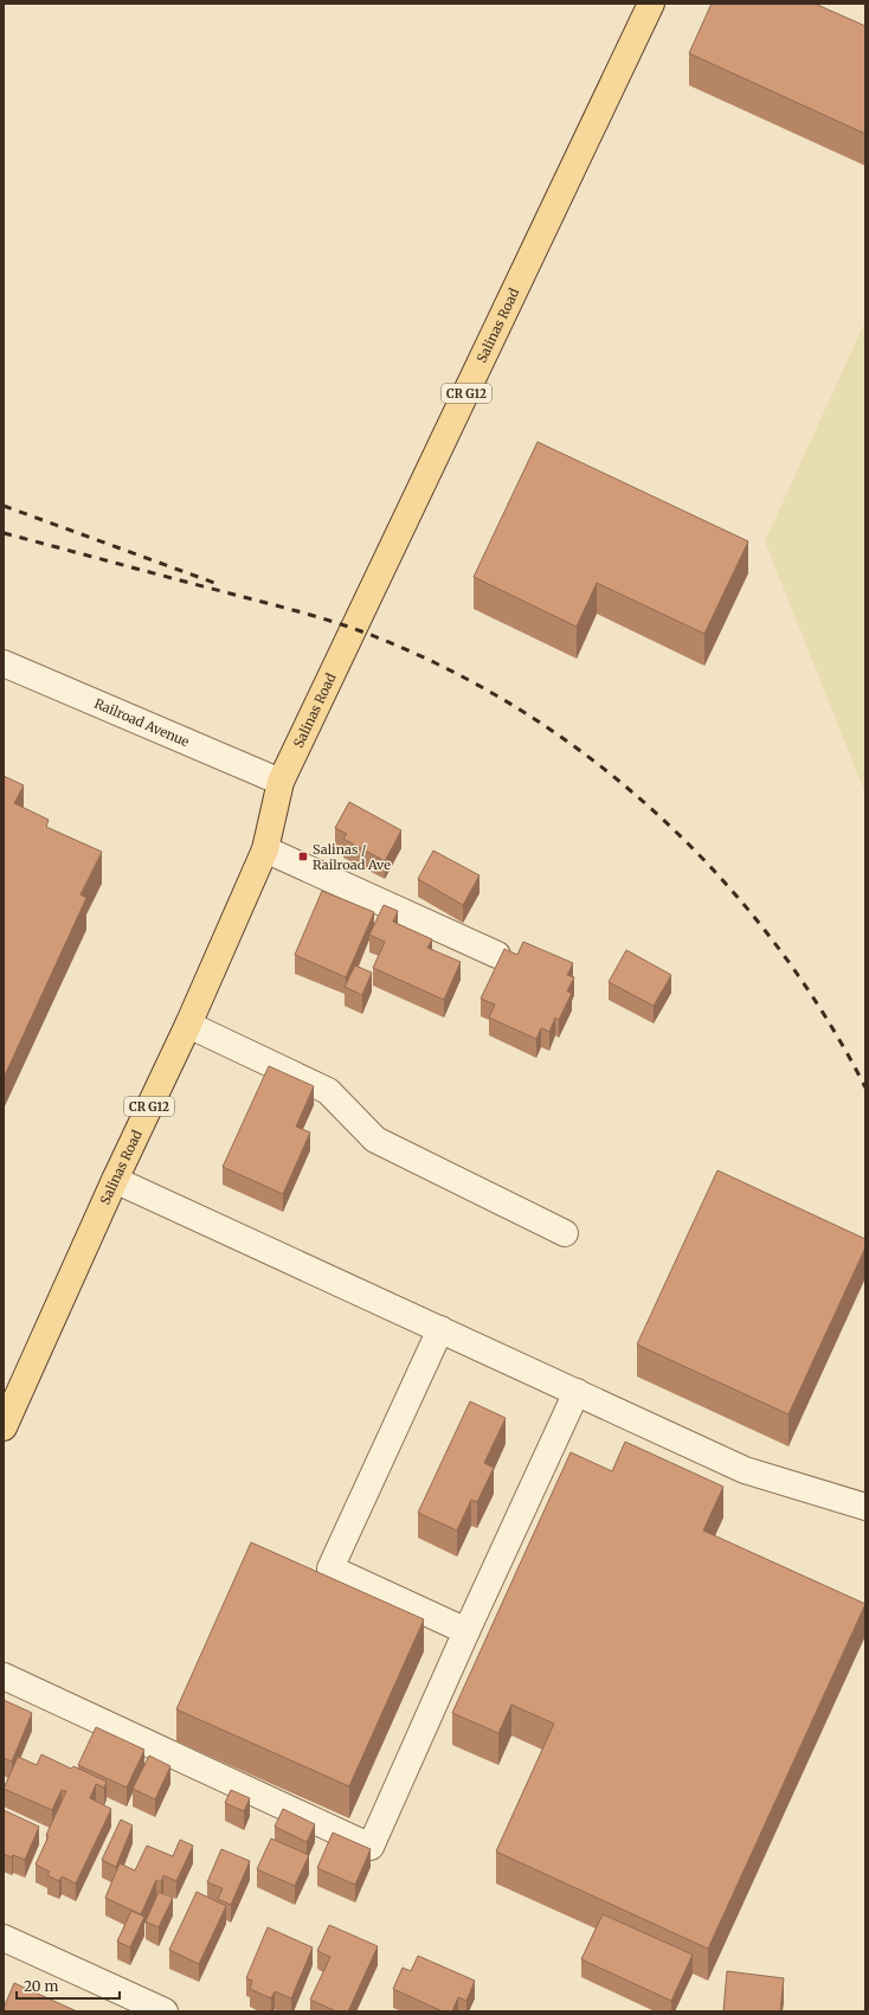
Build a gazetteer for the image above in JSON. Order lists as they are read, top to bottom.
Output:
{
  "streets": {
    "main road": ["Salinas Road", "CR G12"],
    "street": ["Railroad Avenue"]
  },
  "crossings": [
    ["Salinas Road", "Railroad Avenue"]
  ],
  "places": {
    "transit": ["Salinas / Railroad Ave"]
  },
  "scale_bar": "20 m"
}
